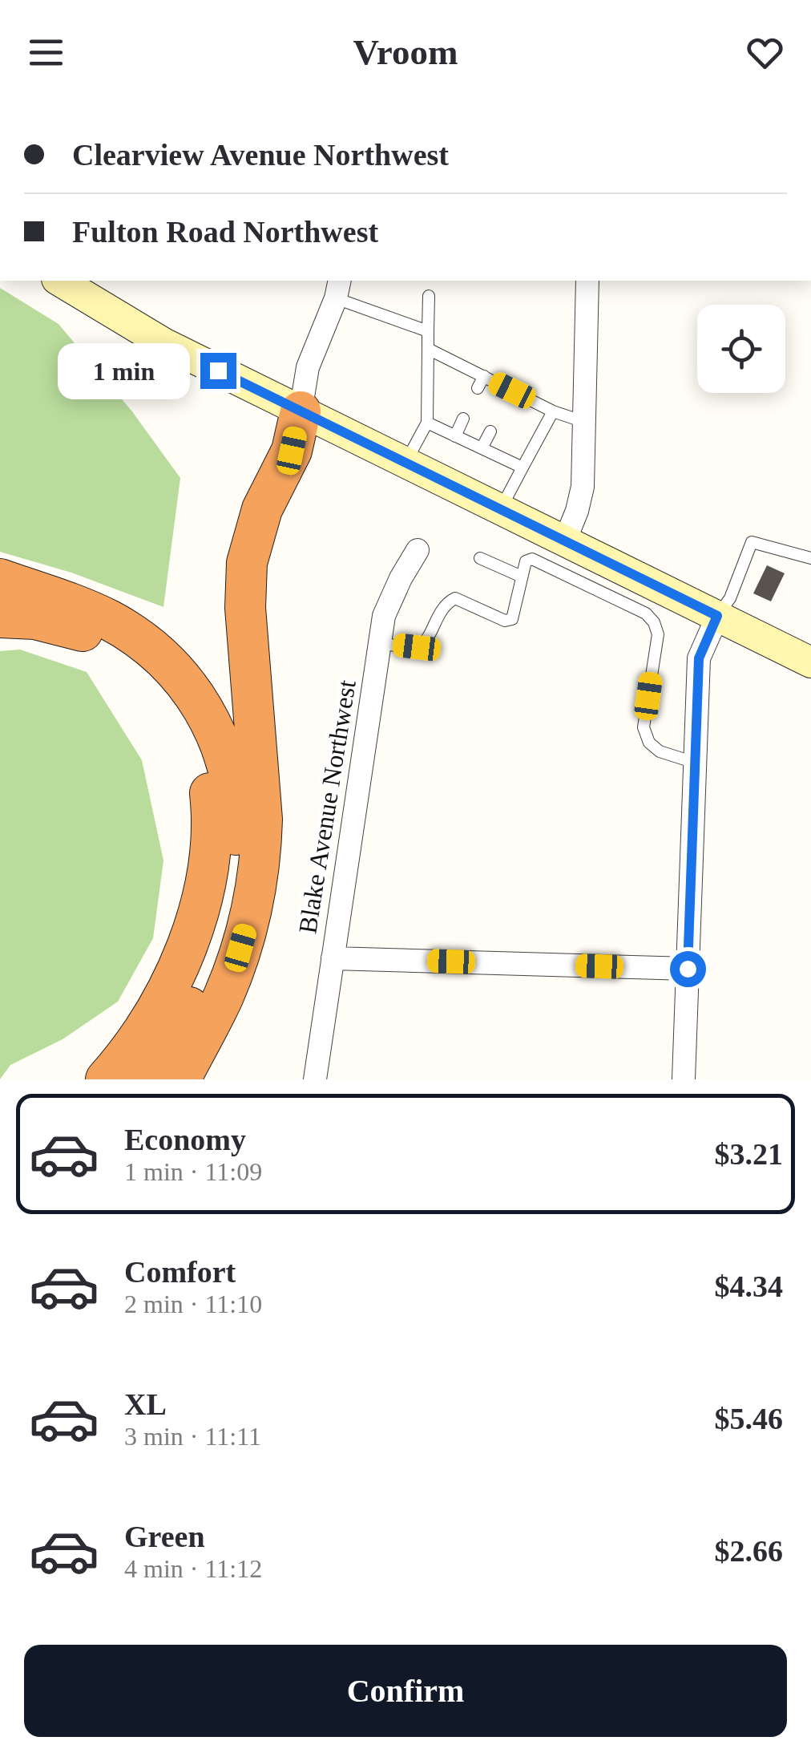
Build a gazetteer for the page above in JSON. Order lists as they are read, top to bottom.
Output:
{
  "streets": {
    "street": ["Blake Avenue Northwest"]
  },
  "page": {
    "header": "Vroom",
    "banner": ["Clearview Avenue Northwest", "Fulton Road Northwest"],
    "bubble": "1 min",
    "list": [
      {
        "name": "Economy",
        "note": "1 min · 11:09",
        "value": "$3.21"
      },
      {
        "name": "Comfort",
        "note": "2 min · 11:10",
        "value": "$4.34"
      },
      {
        "name": "XL",
        "note": "3 min · 11:11",
        "value": "$5.46"
      },
      {
        "name": "Green",
        "note": "4 min · 11:12",
        "value": "$2.66"
      }
    ],
    "buttons": "Confirm"
  }
}
